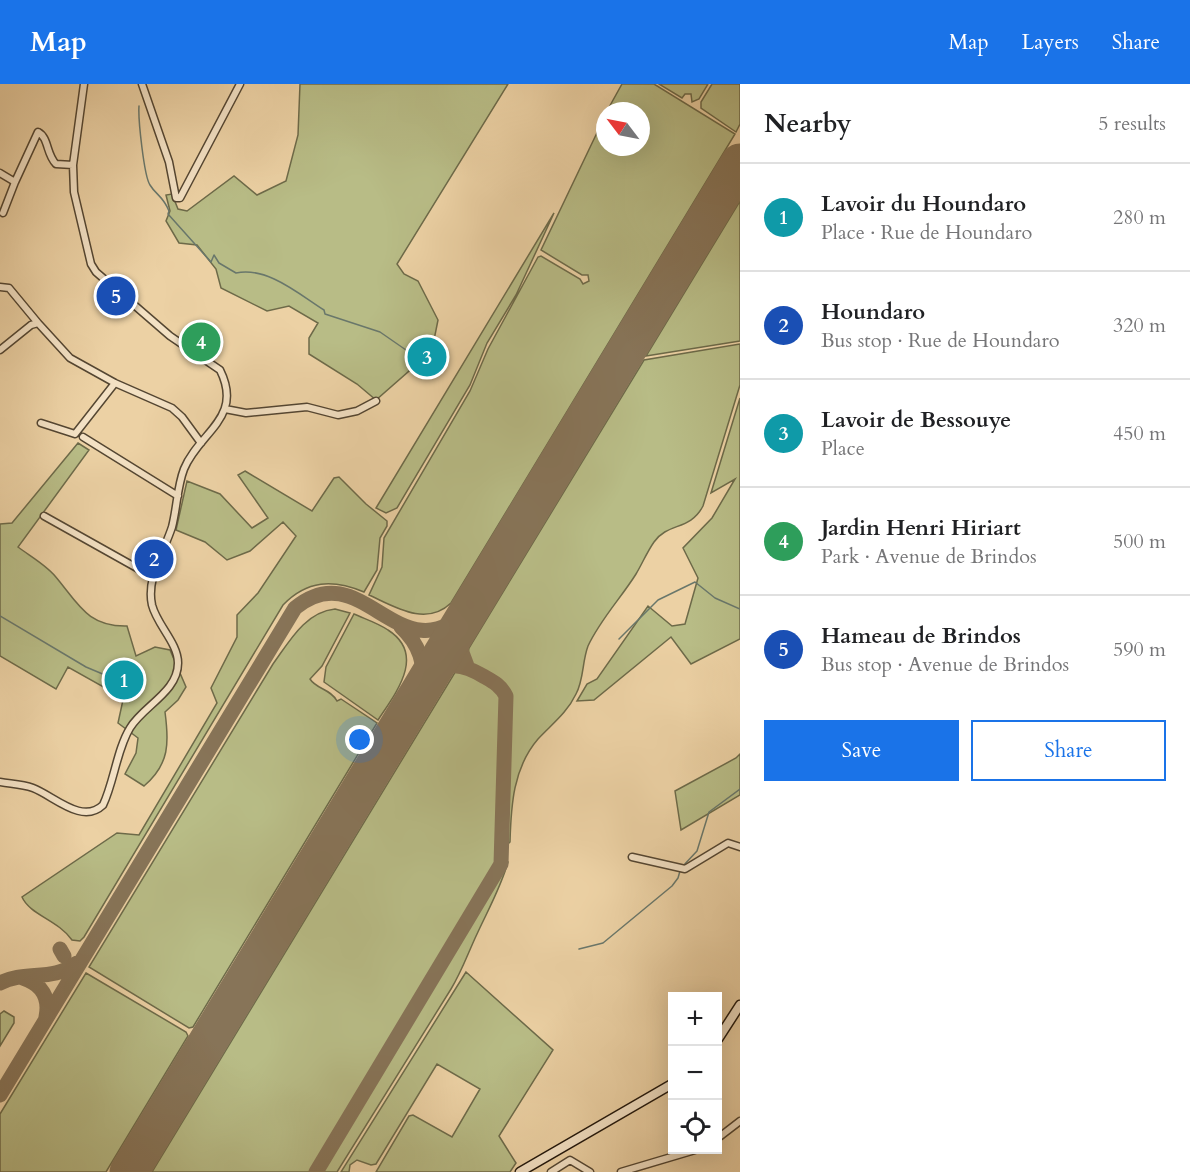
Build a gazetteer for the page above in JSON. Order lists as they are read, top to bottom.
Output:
{
  "north": "top left",
  "page": {
    "header": "Map",
    "nav": ["Map", "Layers", "Share"],
    "heading": ["Nearby", "5 results"],
    "list": [
      {
        "mark": "1",
        "name": "Lavoir du Houndaro",
        "note": "Place · Rue de Houndaro",
        "value": "280 m"
      },
      {
        "mark": "2",
        "name": "Houndaro",
        "note": "Bus stop · Rue de Houndaro",
        "value": "320 m"
      },
      {
        "mark": "3",
        "name": "Lavoir de Bessouye",
        "note": "Place",
        "value": "450 m"
      },
      {
        "mark": "4",
        "name": "Jardin Henri Hiriart",
        "note": "Park · Avenue de Brindos",
        "value": "500 m"
      },
      {
        "mark": "5",
        "name": "Hameau de Brindos",
        "note": "Bus stop · Avenue de Brindos",
        "value": "590 m"
      }
    ],
    "pins": [
      "5",
      "4",
      "3",
      "2",
      "1"
    ],
    "buttons": ["Save", "Share"],
    "map_buttons": ["+", "−"]
  }
}
